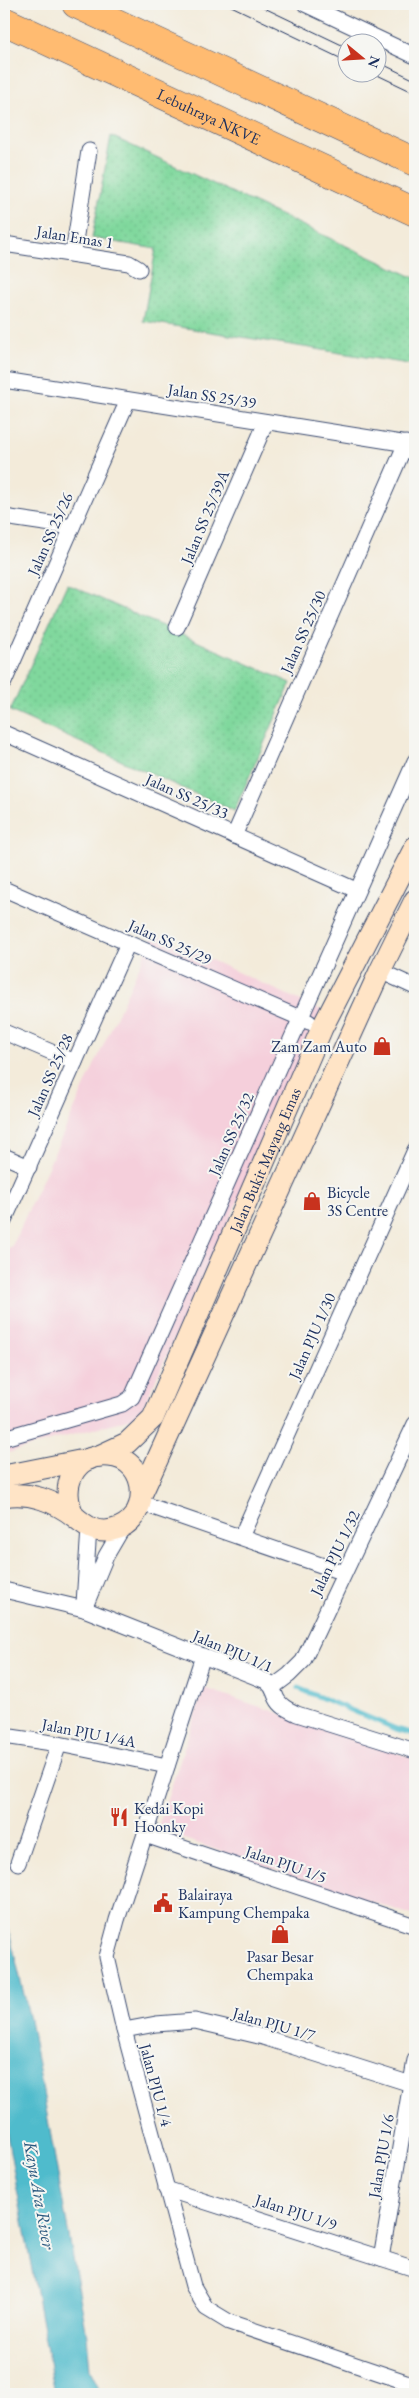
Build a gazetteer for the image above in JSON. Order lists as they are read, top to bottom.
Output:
{
  "streets": {
    "highway": ["Lebuhraya NKVE"],
    "main road": ["Jalan Bukit Mayang Emas"],
    "street": [
      "Jalan Emas 1",
      "Jalan SS 25/39",
      "Jalan SS 25/39A",
      "Jalan SS 25/26",
      "Jalan SS 25/30",
      "Jalan SS 25/33",
      "Jalan SS 25/29",
      "Jalan SS 25/28",
      "Jalan SS 25/32",
      "Jalan PJU 1/30",
      "Jalan PJU 1/32",
      "Jalan PJU 1/1",
      "Jalan PJU 1/4A",
      "Jalan PJU 1/5",
      "Jalan PJU 1/7",
      "Jalan PJU 1/4",
      "Jalan PJU 1/6",
      "Jalan PJU 1/9"
    ]
  },
  "crossings": [
    ["Jalan SS 25/39", "Jalan SS 25/39A"],
    ["Jalan SS 25/39", "Jalan SS 25/26"],
    ["Jalan SS 25/39", "Jalan SS 25/30"],
    ["Jalan SS 25/30", "Jalan SS 25/33"],
    ["Jalan SS 25/33", "Jalan SS 25/32"],
    ["Jalan SS 25/29", "Jalan SS 25/28"],
    ["Jalan SS 25/29", "Jalan SS 25/32"],
    ["Jalan SS 25/29", "Jalan Bukit Mayang Emas"],
    ["Jalan PJU 1/32", "Jalan PJU 1/1"],
    ["Jalan PJU 1/1", "Jalan PJU 1/4"],
    ["Jalan PJU 1/4A", "Jalan PJU 1/4"],
    ["Jalan PJU 1/5", "Jalan PJU 1/4"],
    ["Jalan PJU 1/7", "Jalan PJU 1/4"],
    ["Jalan PJU 1/7", "Jalan PJU 1/6"],
    ["Jalan PJU 1/4", "Jalan PJU 1/9"],
    ["Jalan PJU 1/6", "Jalan PJU 1/9"]
  ],
  "water": ["Kayu Ara River"],
  "places": {
    "shop": ["Zam Zam Auto", "Bicycle 3S Centre", "Pasar Besar Chempaka"],
    "restaurant": ["Kedai Kopi Hoonky"],
    "public building": ["Balairaya Kampung Chempaka"]
  },
  "north": "right"
}
